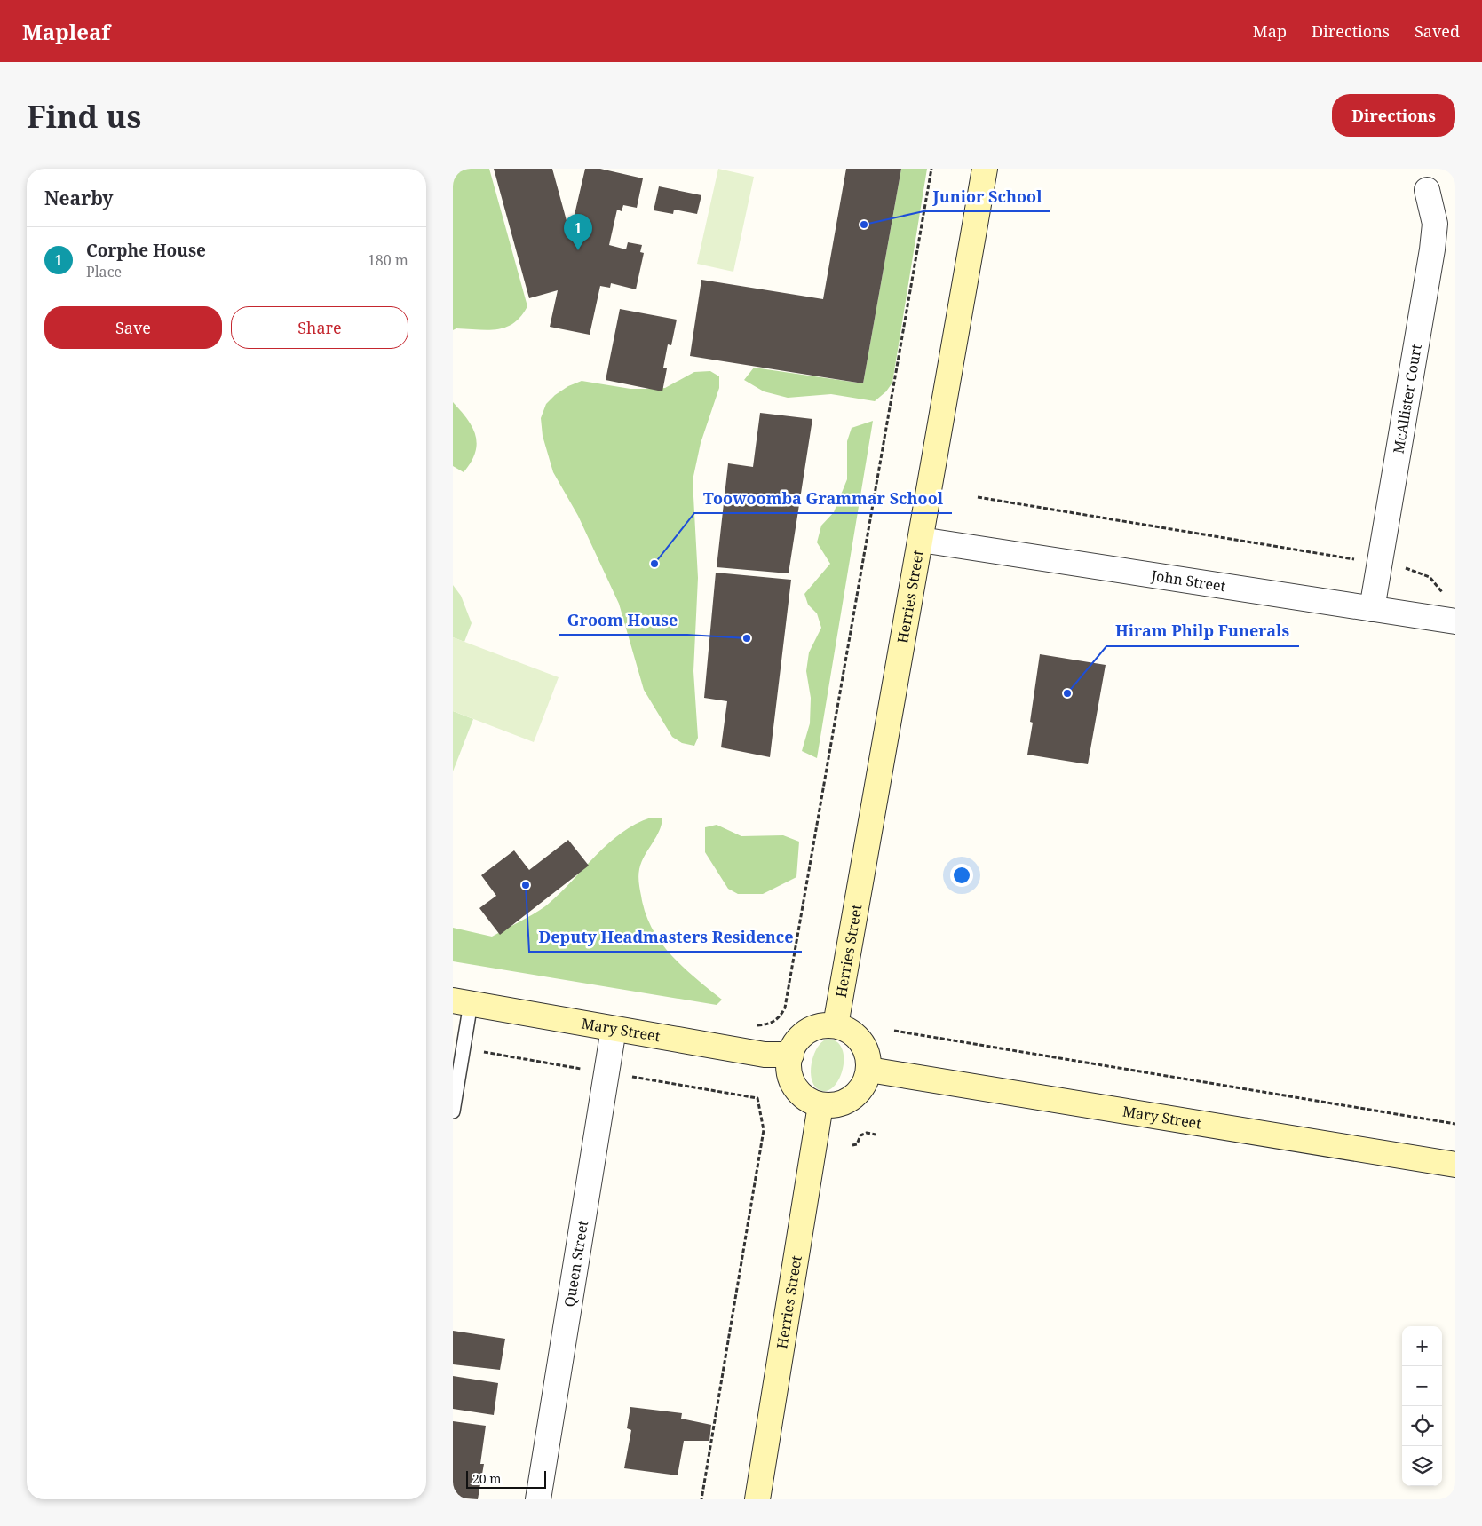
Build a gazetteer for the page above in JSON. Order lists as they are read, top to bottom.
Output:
{
  "streets": {
    "main road": ["Herries Street", "Mary Street"],
    "street": ["McAllister Court", "John Street", "Queen Street"]
  },
  "crossings": [
    ["McAllister Court", "John Street"],
    ["John Street", "Herries Street"],
    ["Herries Street", "Mary Street"],
    ["Mary Street", "Queen Street"]
  ],
  "places": [
    "Junior School",
    "Toowoomba Grammar School",
    "Groom House",
    "Hiram Philp Funerals",
    "Deputy Headmasters Residence"
  ],
  "scale_bar": "20 m",
  "page": {
    "header": "Mapleaf",
    "nav": ["Map", "Directions", "Saved"],
    "buttons": [
      "Directions",
      ["Save", "Share"]
    ],
    "title": "Find us",
    "heading": "Nearby",
    "pins": "1",
    "list": [
      {
        "mark": "1",
        "name": "Corphe House",
        "note": "Place",
        "value": "180 m"
      }
    ],
    "map_buttons": ["+", "−"],
    "scale": "20 m"
  }
}
